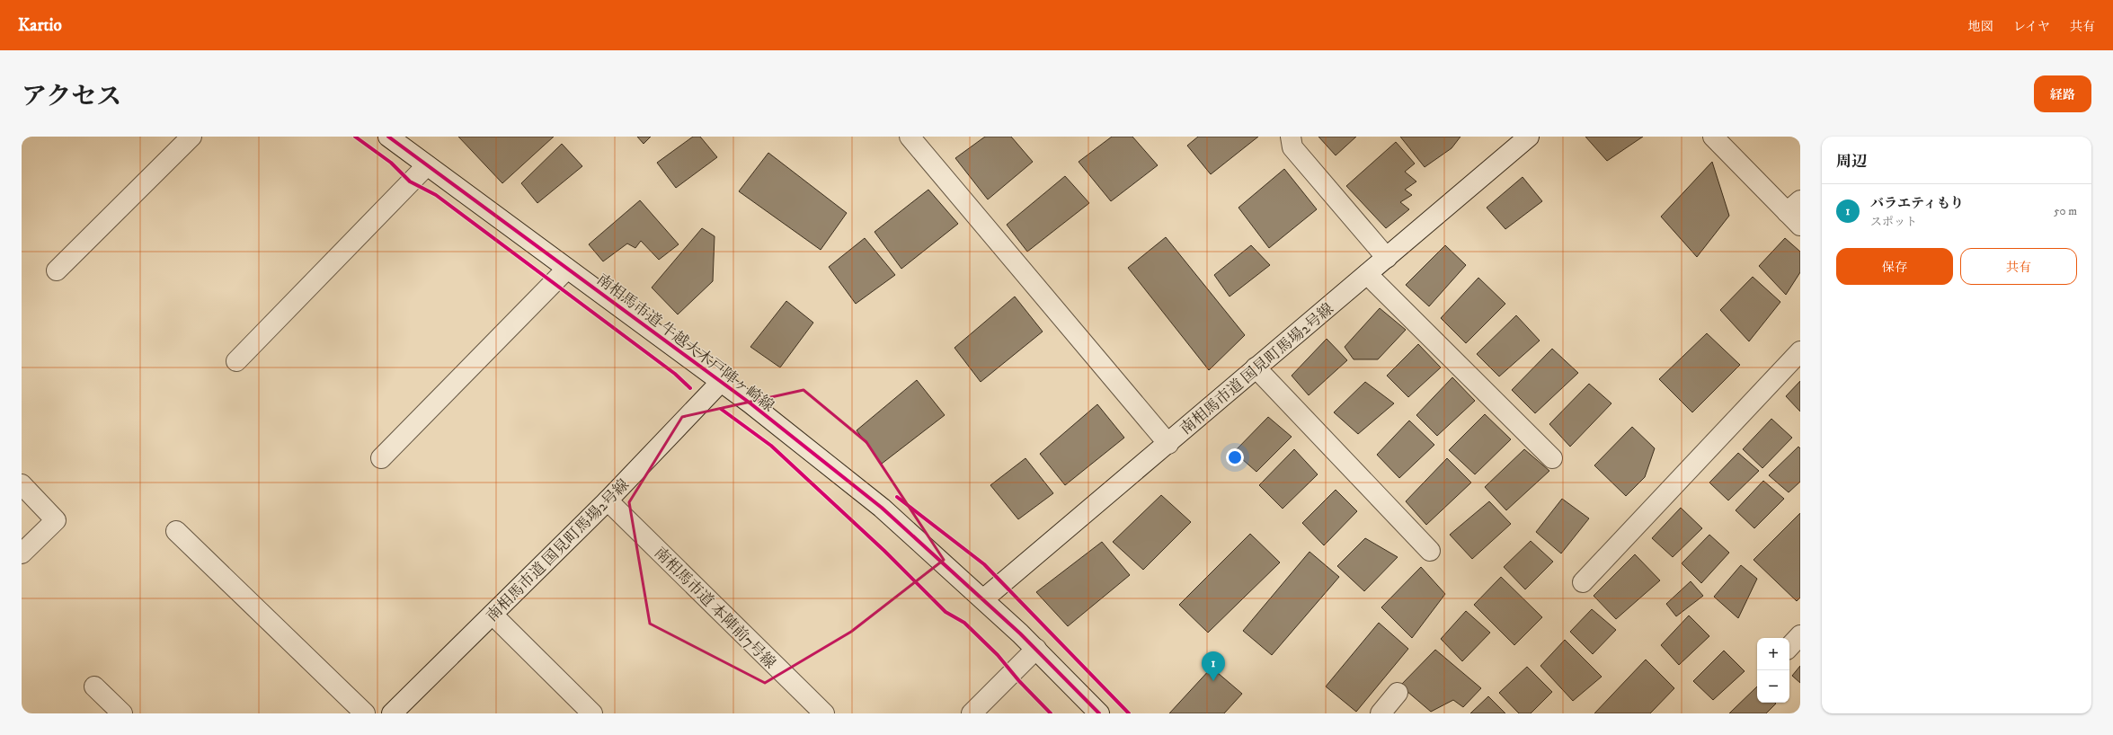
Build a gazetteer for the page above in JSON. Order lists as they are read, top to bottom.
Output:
{
  "streets": {
    "street": ["南相馬市道 牛越大木戸陣ヶ崎線", "南相馬市道 国見町馬場2号線", "南相馬市道 本陣前7号線"]
  },
  "crossings": [
    ["南相馬市道 牛越大木戸陣ヶ崎線", "南相馬市道 国見町馬場2号線"],
    ["南相馬市道 国見町馬場2号線", "南相馬市道 本陣前7号線"]
  ],
  "page": {
    "header": "Kartio",
    "nav": ["地図", "レイヤ", "共有"],
    "title": "アクセス",
    "buttons": [
      "経路",
      ["保存", "共有"]
    ],
    "heading": "周辺",
    "list": [
      {
        "mark": "1",
        "name": "バラエティもり",
        "note": "スポット",
        "value": "50 m"
      }
    ],
    "map_buttons": ["+", "−"],
    "pins": "1"
  }
}
